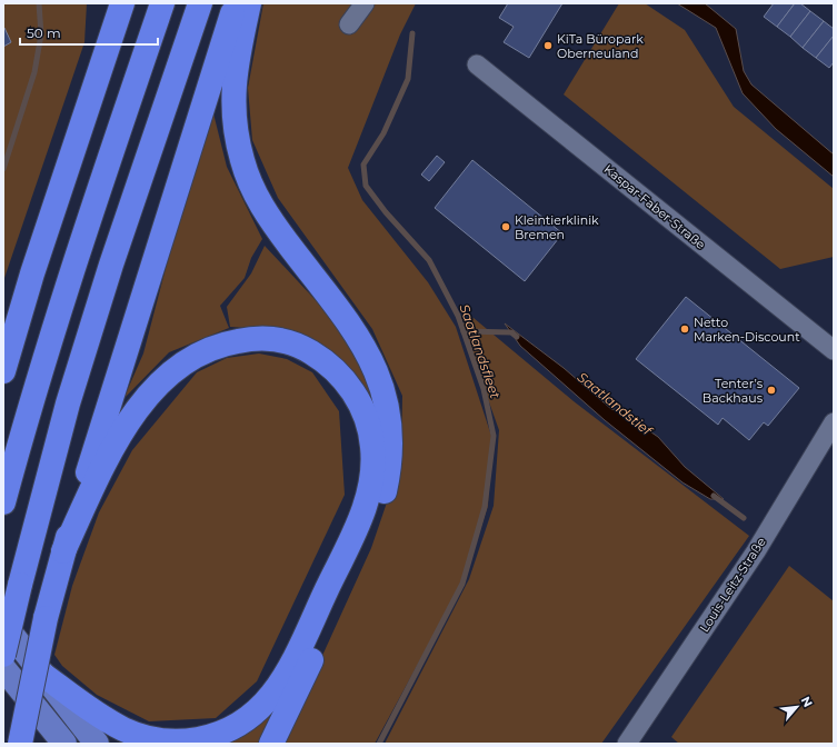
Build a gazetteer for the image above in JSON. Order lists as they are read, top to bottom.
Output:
{
  "streets": {
    "street": ["Kaspar-Faber-Straße", "Louis-Leitz-Straße"]
  },
  "water": ["Saatlandsfleet", "Saatlandstief"],
  "places": [
    "KiTa Büropark Oberneuland",
    "Kleintierklinik Bremen",
    "Netto Marken-Discount",
    "Tenter’s Backhaus"
  ],
  "scale_bar": "50 m",
  "north": "top right"
}
